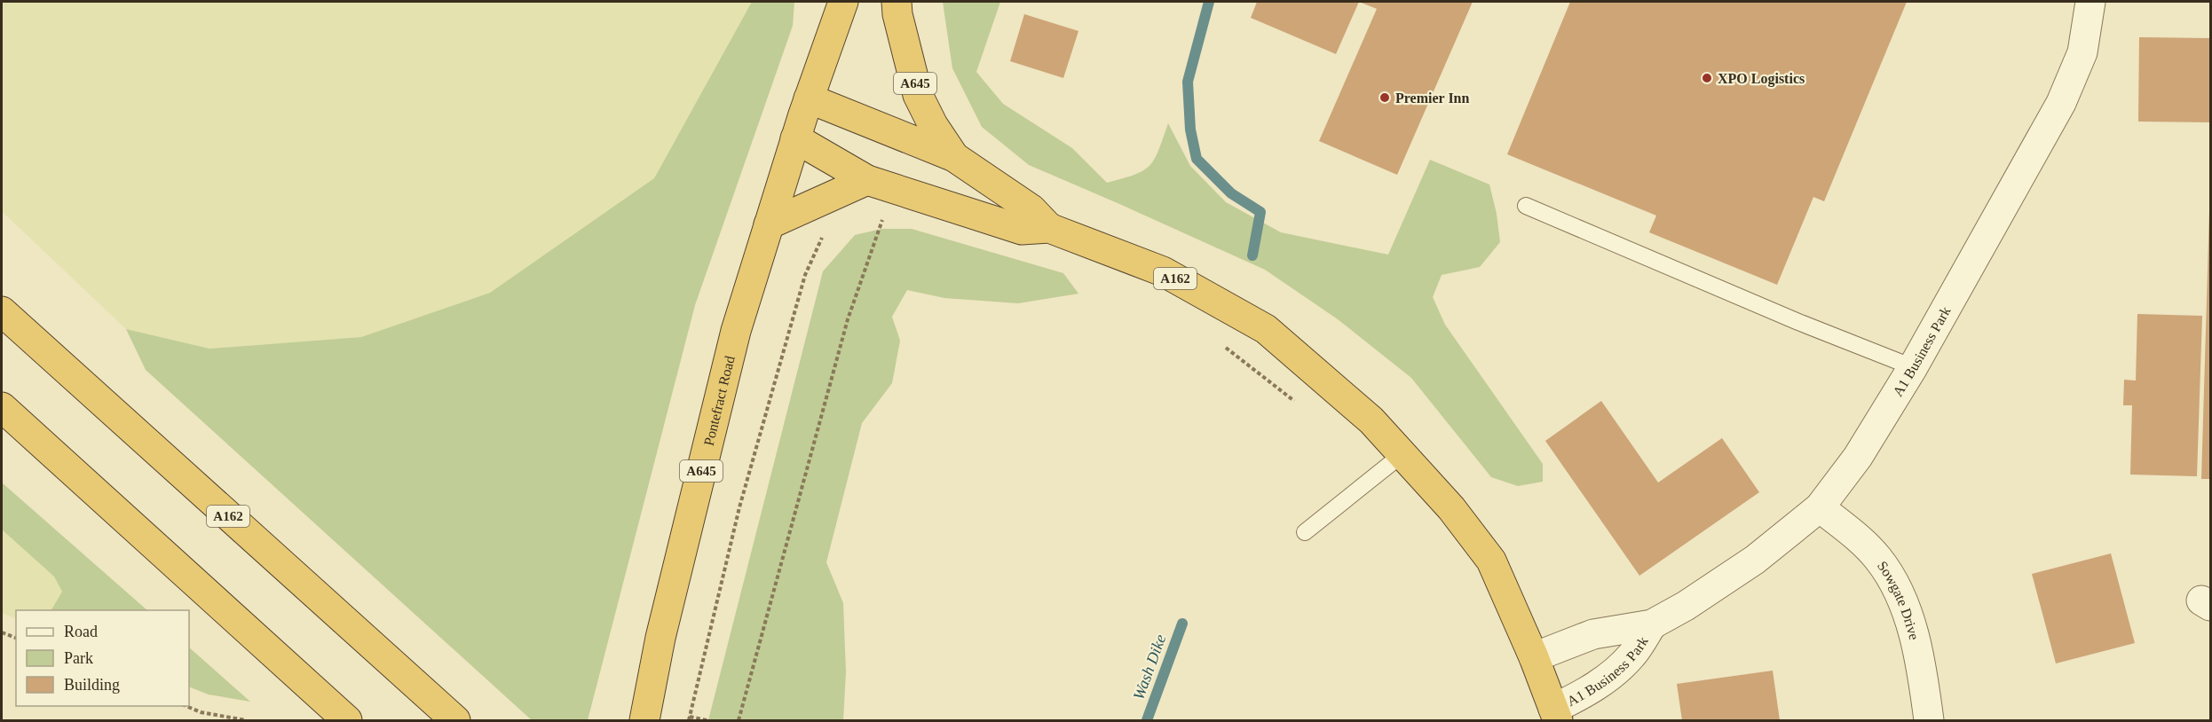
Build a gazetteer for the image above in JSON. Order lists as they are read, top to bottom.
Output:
{
  "streets": {
    "highway": ["A645", "A162", "Pontefract Road"],
    "street": ["A1 Business Park", "Sowgate Drive"]
  },
  "crossings": [
    ["A645", "A162"],
    ["A645", "Pontefract Road"],
    ["A162", "A1 Business Park"],
    ["A162", "Pontefract Road"],
    ["A1 Business Park", "Sowgate Drive"]
  ],
  "water": ["Wash Dike"],
  "places": ["XPO Logistics", "Premier Inn"],
  "legend": ["Road", "Park", "Building"]
}
